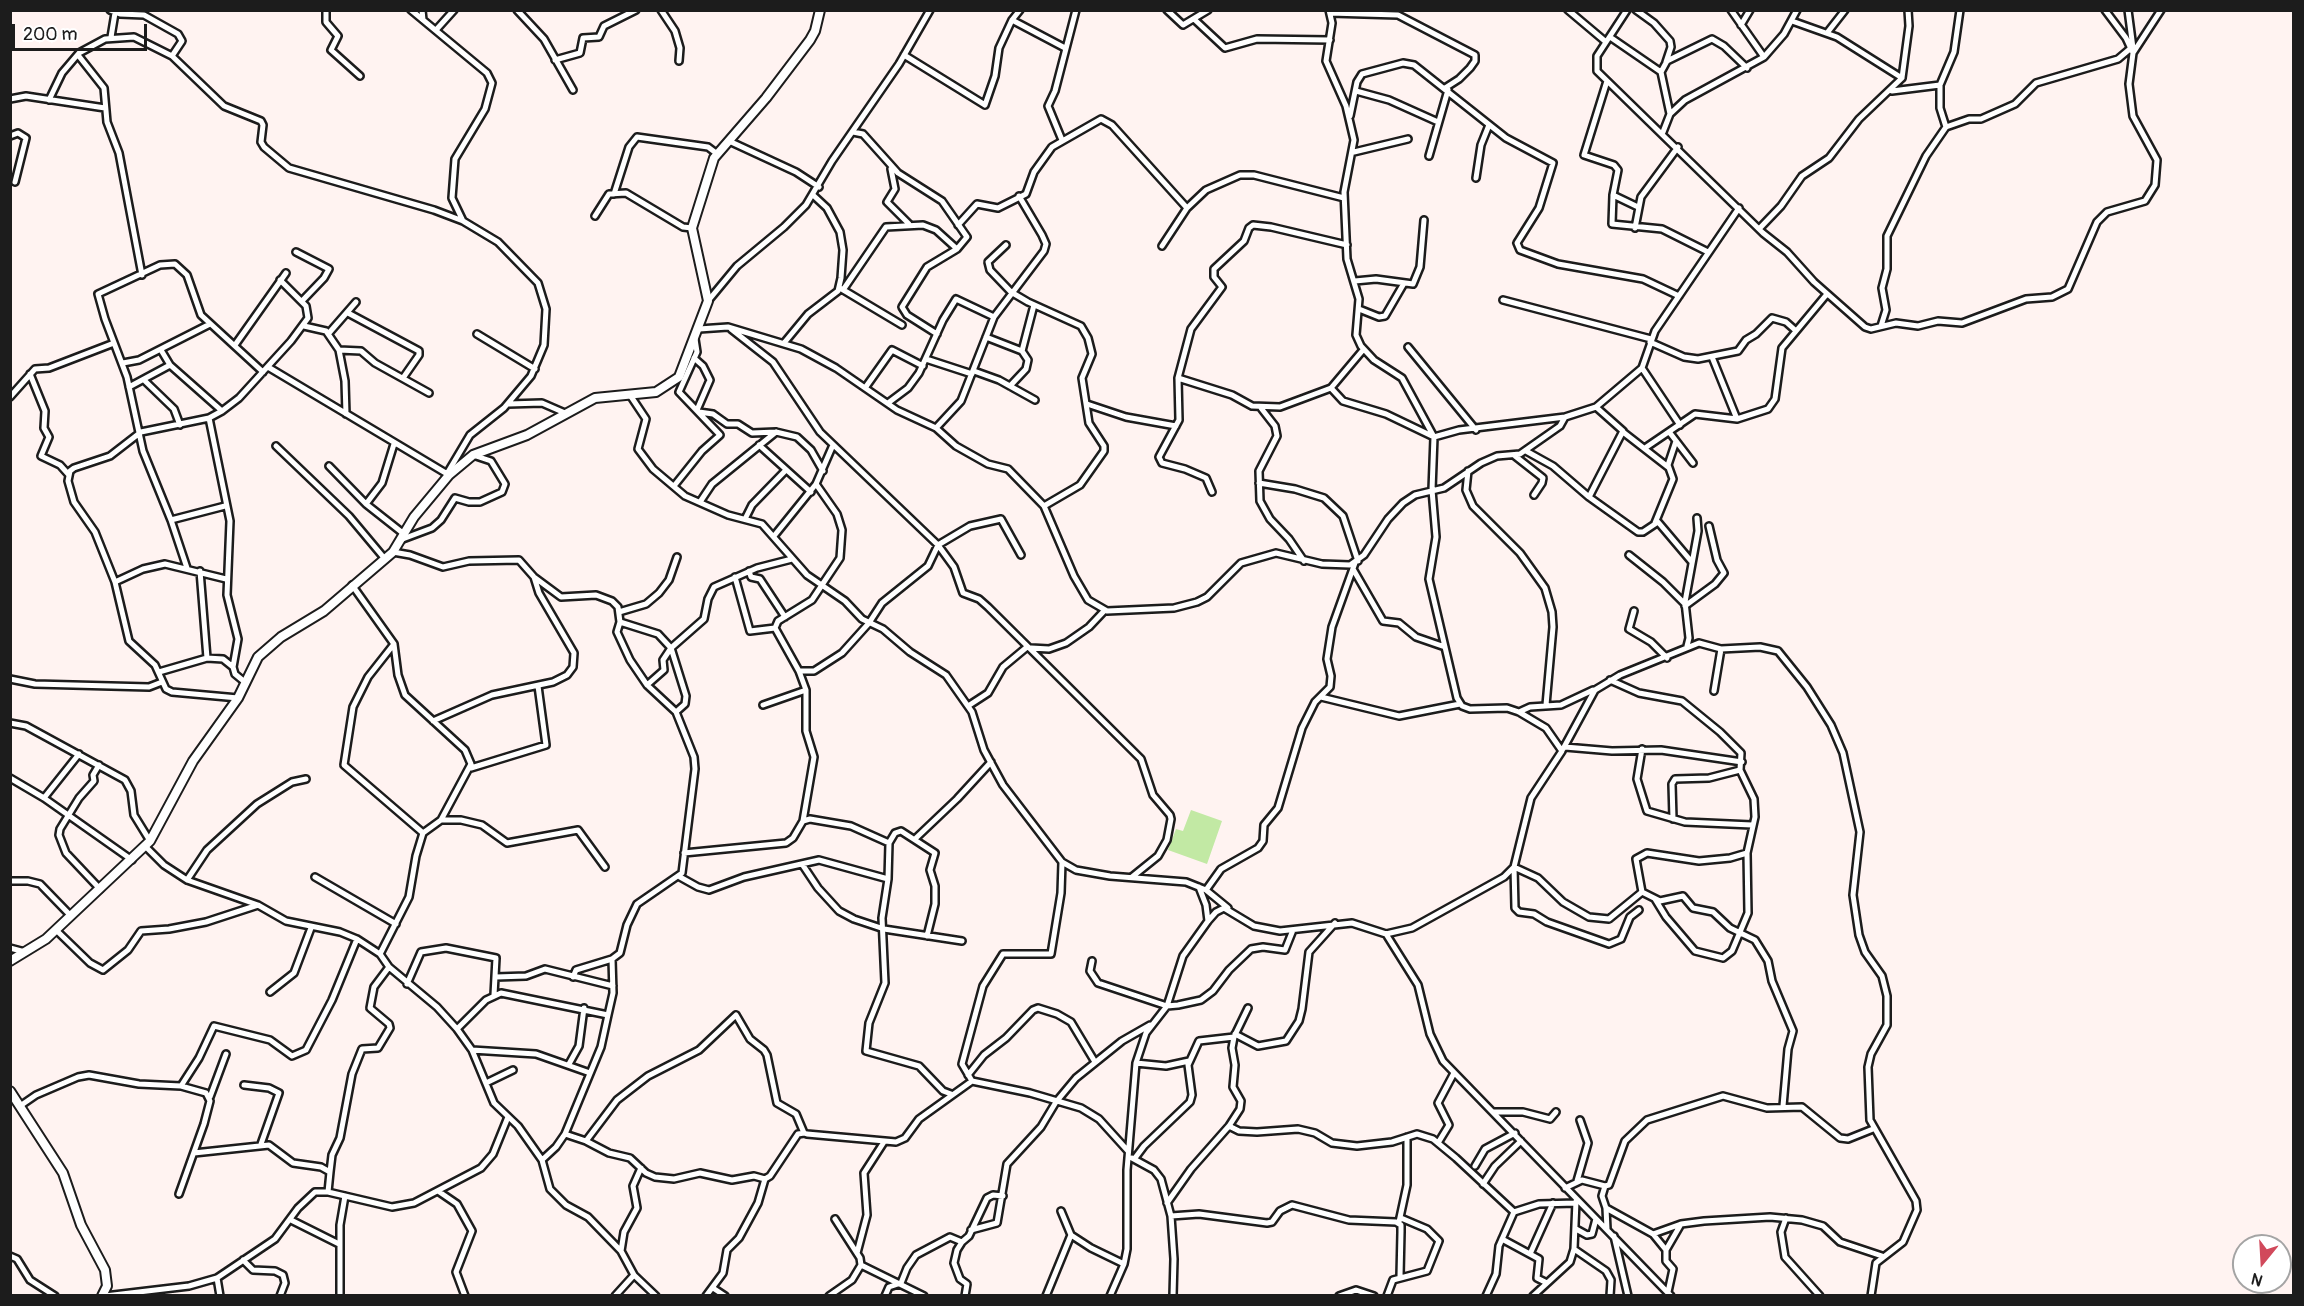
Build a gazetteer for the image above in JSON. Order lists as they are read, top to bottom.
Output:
{
  "scale_bar": "200 m",
  "north": "bottom"
}
